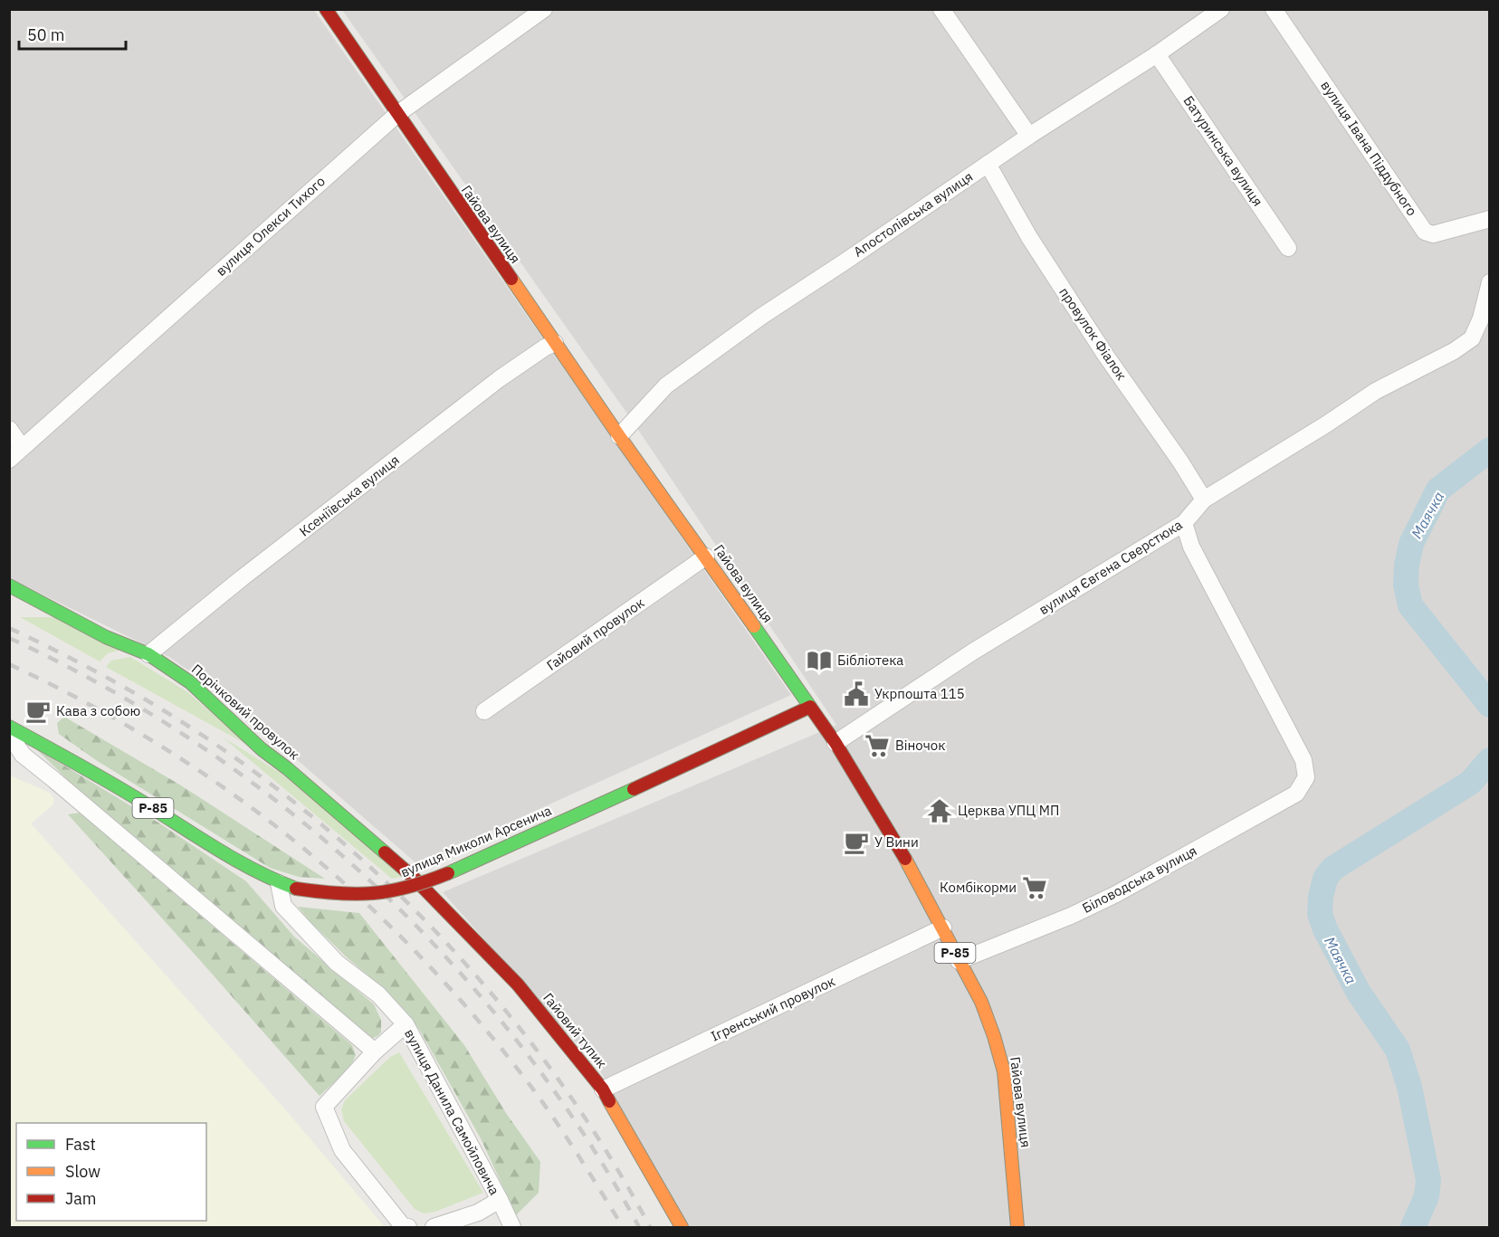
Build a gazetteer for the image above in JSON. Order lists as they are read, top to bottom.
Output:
{
  "streets": {
    "main road": [
      "Гайова вулиця",
      "Порічковий провулок",
      "Р-85",
      "вулиця Миколи Арсенича",
      "Гайовий тупик"
    ],
    "street": [
      "вулиця Івана Піддубного",
      "Батуринська вулиця",
      "Апостолівська вулиця",
      "вулиця Олекси Тихого",
      "провулок Фіалок",
      "Ксеніївська вулиця",
      "вулиця Євгена Сверстюка",
      "Гайовий провулок",
      "Біловодська вулиця",
      "Ігренський провулок",
      "вулиця Данила Самойловича"
    ]
  },
  "crossings": [
    ["Батуринська вулиця", "Апостолівська вулиця"],
    ["Апостолівська вулиця", "Гайова вулиця"],
    ["Апостолівська вулиця", "провулок Фіалок"],
    ["Гайова вулиця", "вулиця Олекси Тихого"],
    ["Гайова вулиця", "Ксеніївська вулиця"],
    ["Гайова вулиця", "вулиця Євгена Сверстюка"],
    ["Гайова вулиця", "Гайовий провулок"],
    ["Гайова вулиця", "вулиця Миколи Арсенича"],
    ["Гайова вулиця", "Біловодська вулиця"],
    ["Гайова вулиця", "Ігренський провулок"],
    ["провулок Фіалок", "вулиця Євгена Сверстюка"],
    ["Ксеніївська вулиця", "Порічковий провулок"],
    ["вулиця Євгена Сверстюка", "Біловодська вулиця"],
    ["Порічковий провулок", "Гайовий тупик"],
    ["вулиця Миколи Арсенича", "вулиця Данила Самойловича"],
    ["Ігренський провулок", "Гайовий тупик"]
  ],
  "water": ["Маячка"],
  "places": {
    "library": ["Бібліотека"],
    "public building": ["Укрпошта 115"],
    "cafe": ["Кава з собою", "У Вини"],
    "supermarket": ["Віночок", "Комбікорми"],
    "temple": ["Церква УПЦ МП"]
  },
  "legend": ["Fast", "Slow", "Jam"],
  "scale_bar": "50 m"
}
